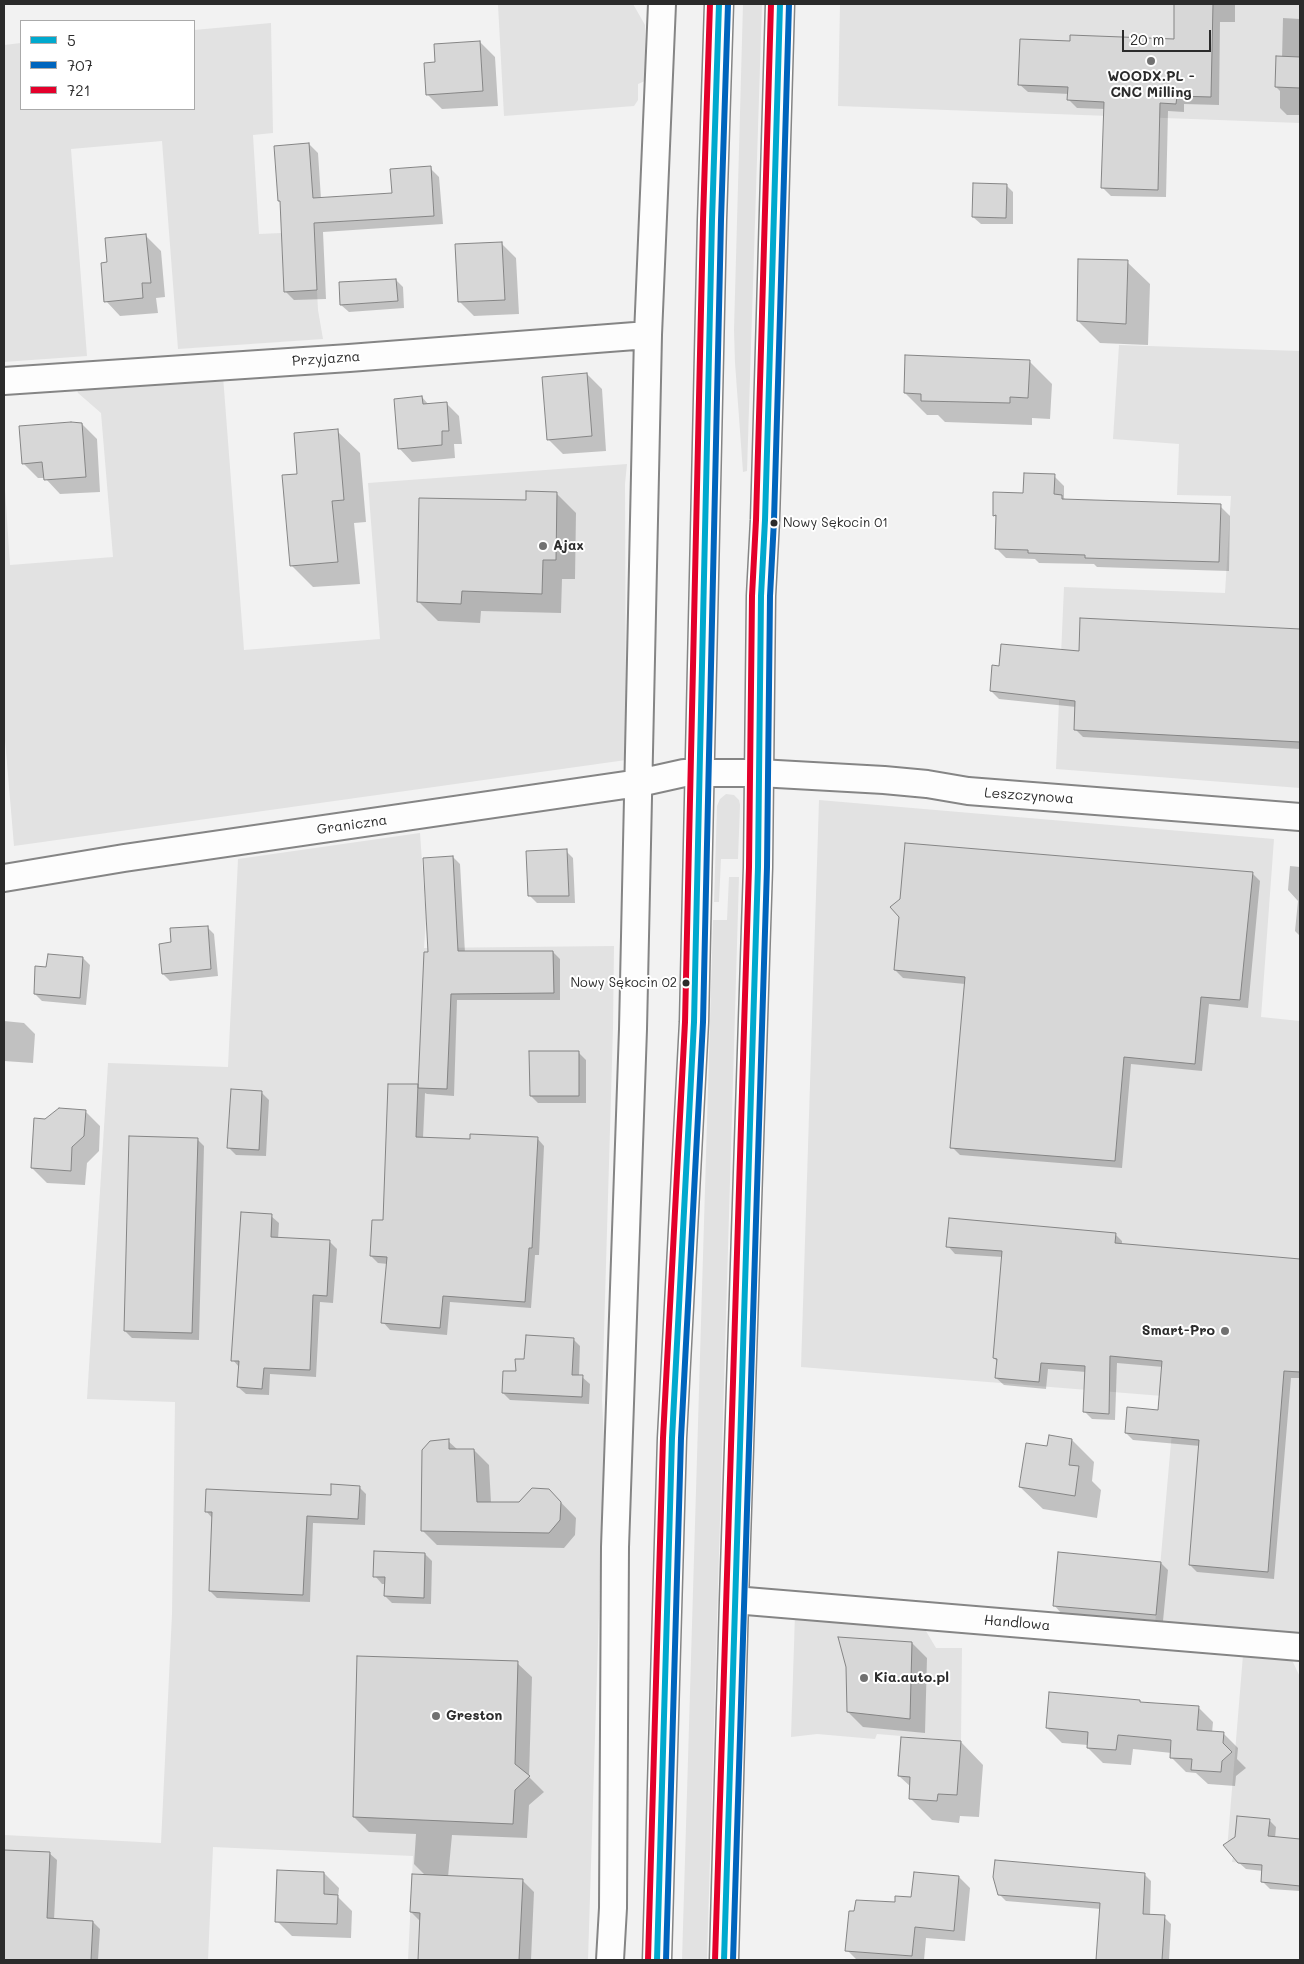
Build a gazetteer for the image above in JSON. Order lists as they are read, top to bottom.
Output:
{
  "streets": {
    "street": [
      "Przyjazna",
      "Leszczynowa",
      "Graniczna",
      "Handlowa"
    ]
  },
  "crossings": [
    ["Leszczynowa", "Graniczna"]
  ],
  "places": [
    "WOODX.PL - CNC Milling",
    "Nowy Sękocin 01",
    "Ajax",
    "Nowy Sękocin 02",
    "Smart-Pro",
    "Kia.auto.pl",
    "Greston"
  ],
  "lines": ["transit line 5", "transit line 707", "transit line 721"],
  "legend": ["5", "707", "721"],
  "scale_bar": "20 m"
}
